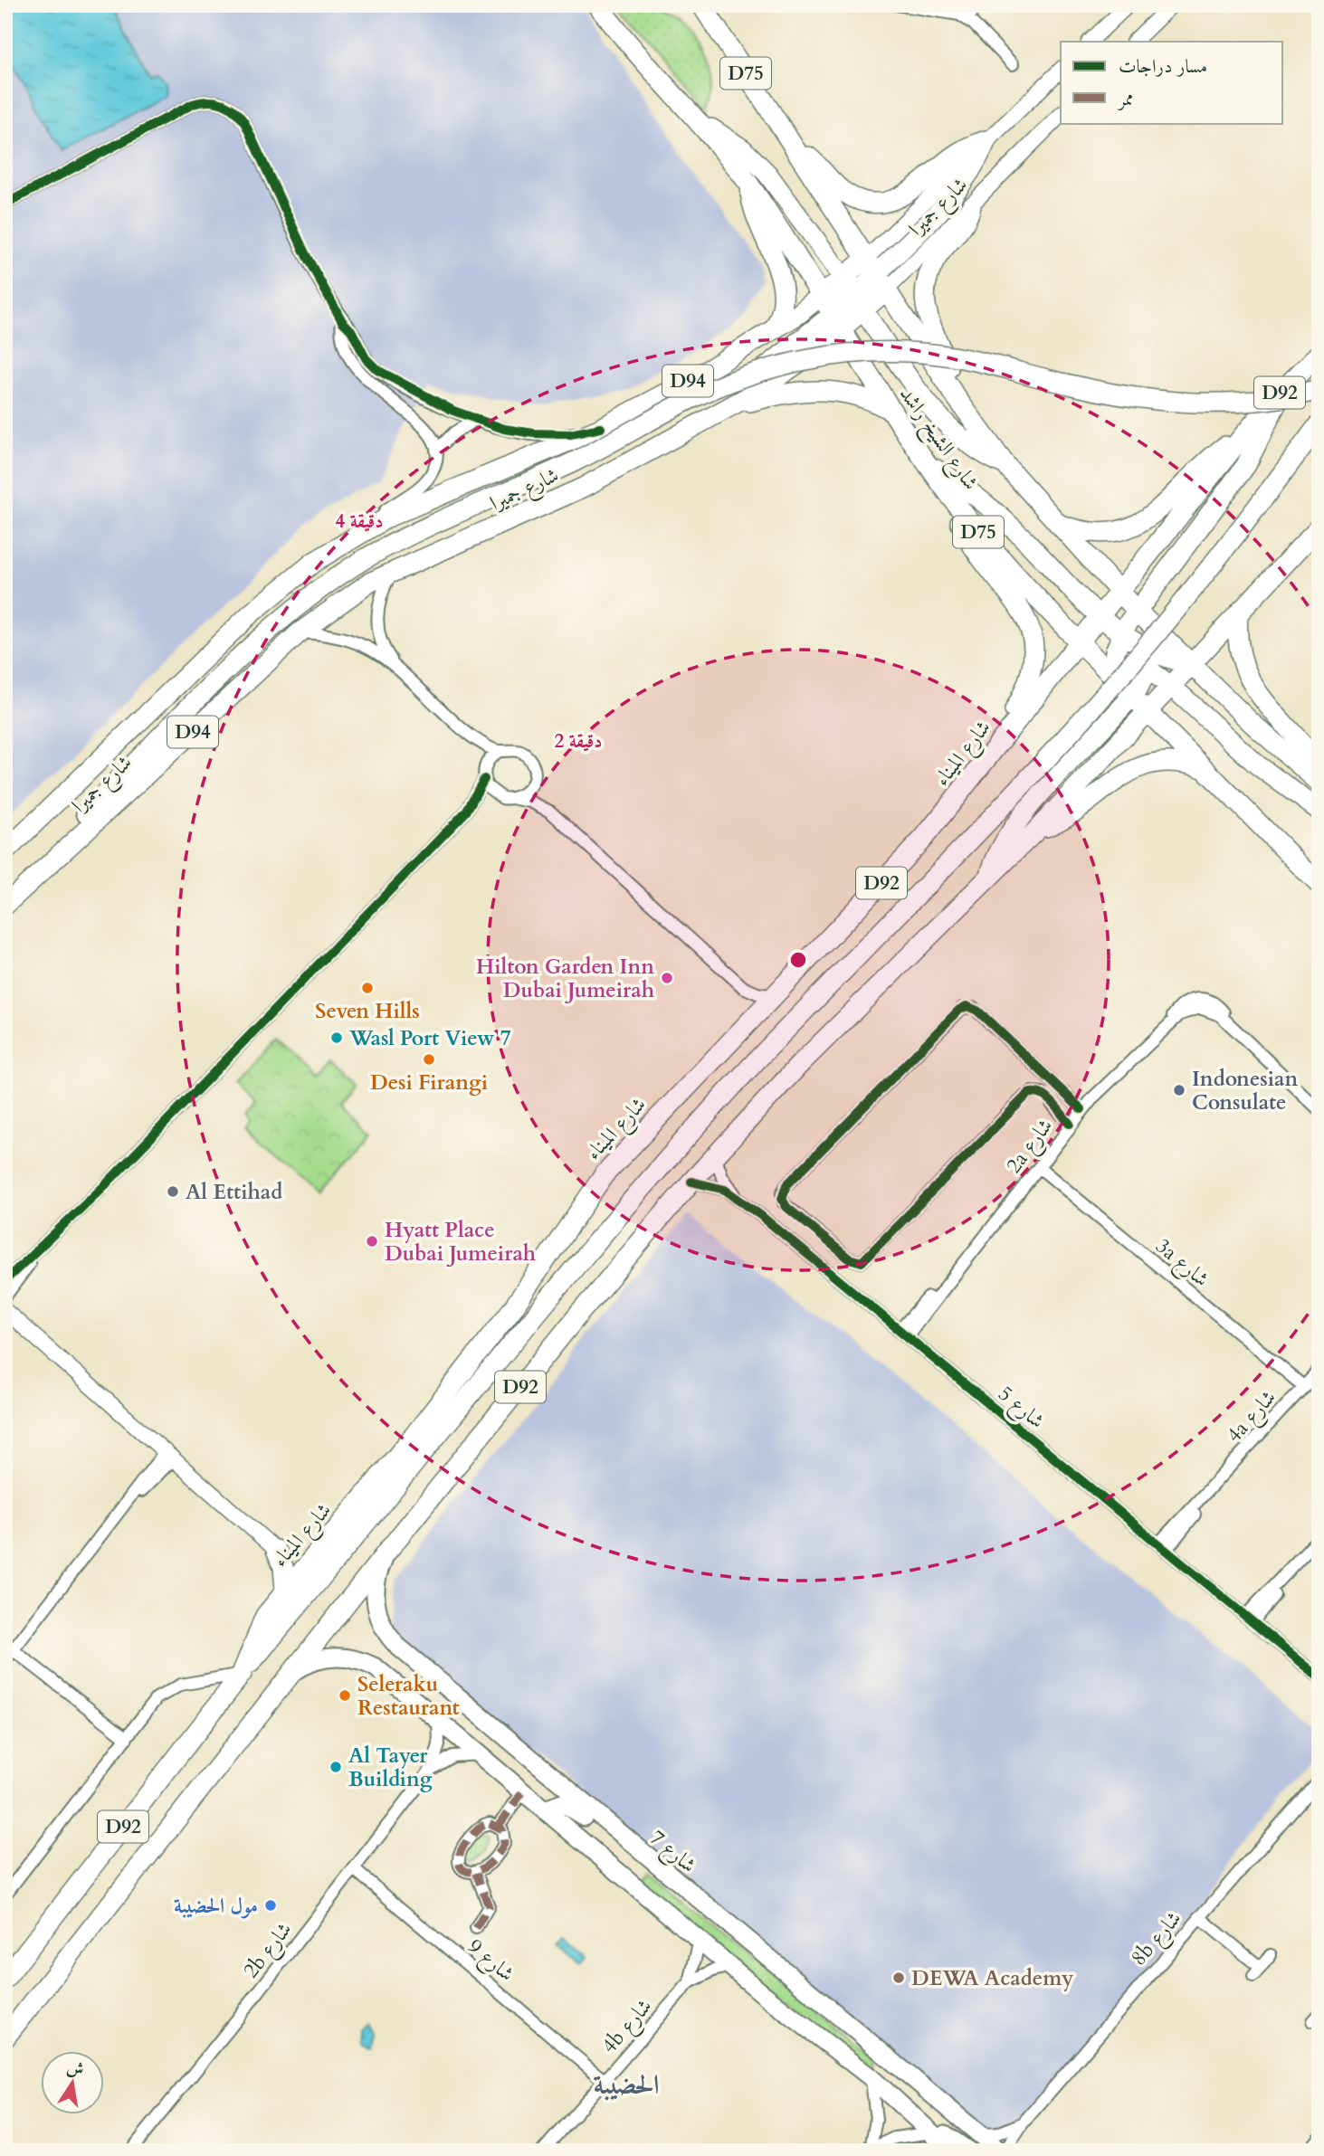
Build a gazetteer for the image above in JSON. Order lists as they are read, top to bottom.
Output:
{
  "streets": {
    "main road": [
      "D75",
      "شارع جميرا",
      "D94",
      "D92",
      "شارع الشيخ راشد",
      "شارع الميناء",
      "شارع 7"
    ],
    "street": [
      "2a شارع",
      "3a شارع",
      "شارع 5",
      "4a شارع",
      "8b شارع",
      "2b شارع",
      "شارع 9",
      "4b شارع"
    ]
  },
  "crossings": [
    ["شارع جميرا", "شارع الشيخ راشد"],
    ["D92", "شارع الشيخ راشد"],
    ["D92", "شارع 5"],
    ["D92", "شارع 7"],
    ["شارع الشيخ راشد", "شارع الميناء"],
    ["2a شارع", "3a شارع"],
    ["2a شارع", "شارع 5"],
    ["3a شارع", "4a شارع"],
    ["شارع 5", "4a شارع"],
    ["شارع 7", "8b شارع"],
    ["2b شارع", "شارع 9"],
    ["شارع 9", "4b شارع"]
  ],
  "districts": ["الحضيبة"],
  "places": [
    "Hilton Garden Inn Dubai Jumeirah",
    "Seven Hills",
    "Wasl Port View 7",
    "Desi Firangi",
    "Indonesian Consulate",
    "Al Ettihad",
    "Hyatt Place Dubai Jumeirah",
    "Seleraku Restaurant",
    "Al Tayer Building",
    "مول الحضيبة",
    "DEWA Academy"
  ],
  "legend": ["مسار دراجات", "ممر"],
  "north": "top",
  "rings": ["4 دقيقة", "2 دقيقة"]
}
